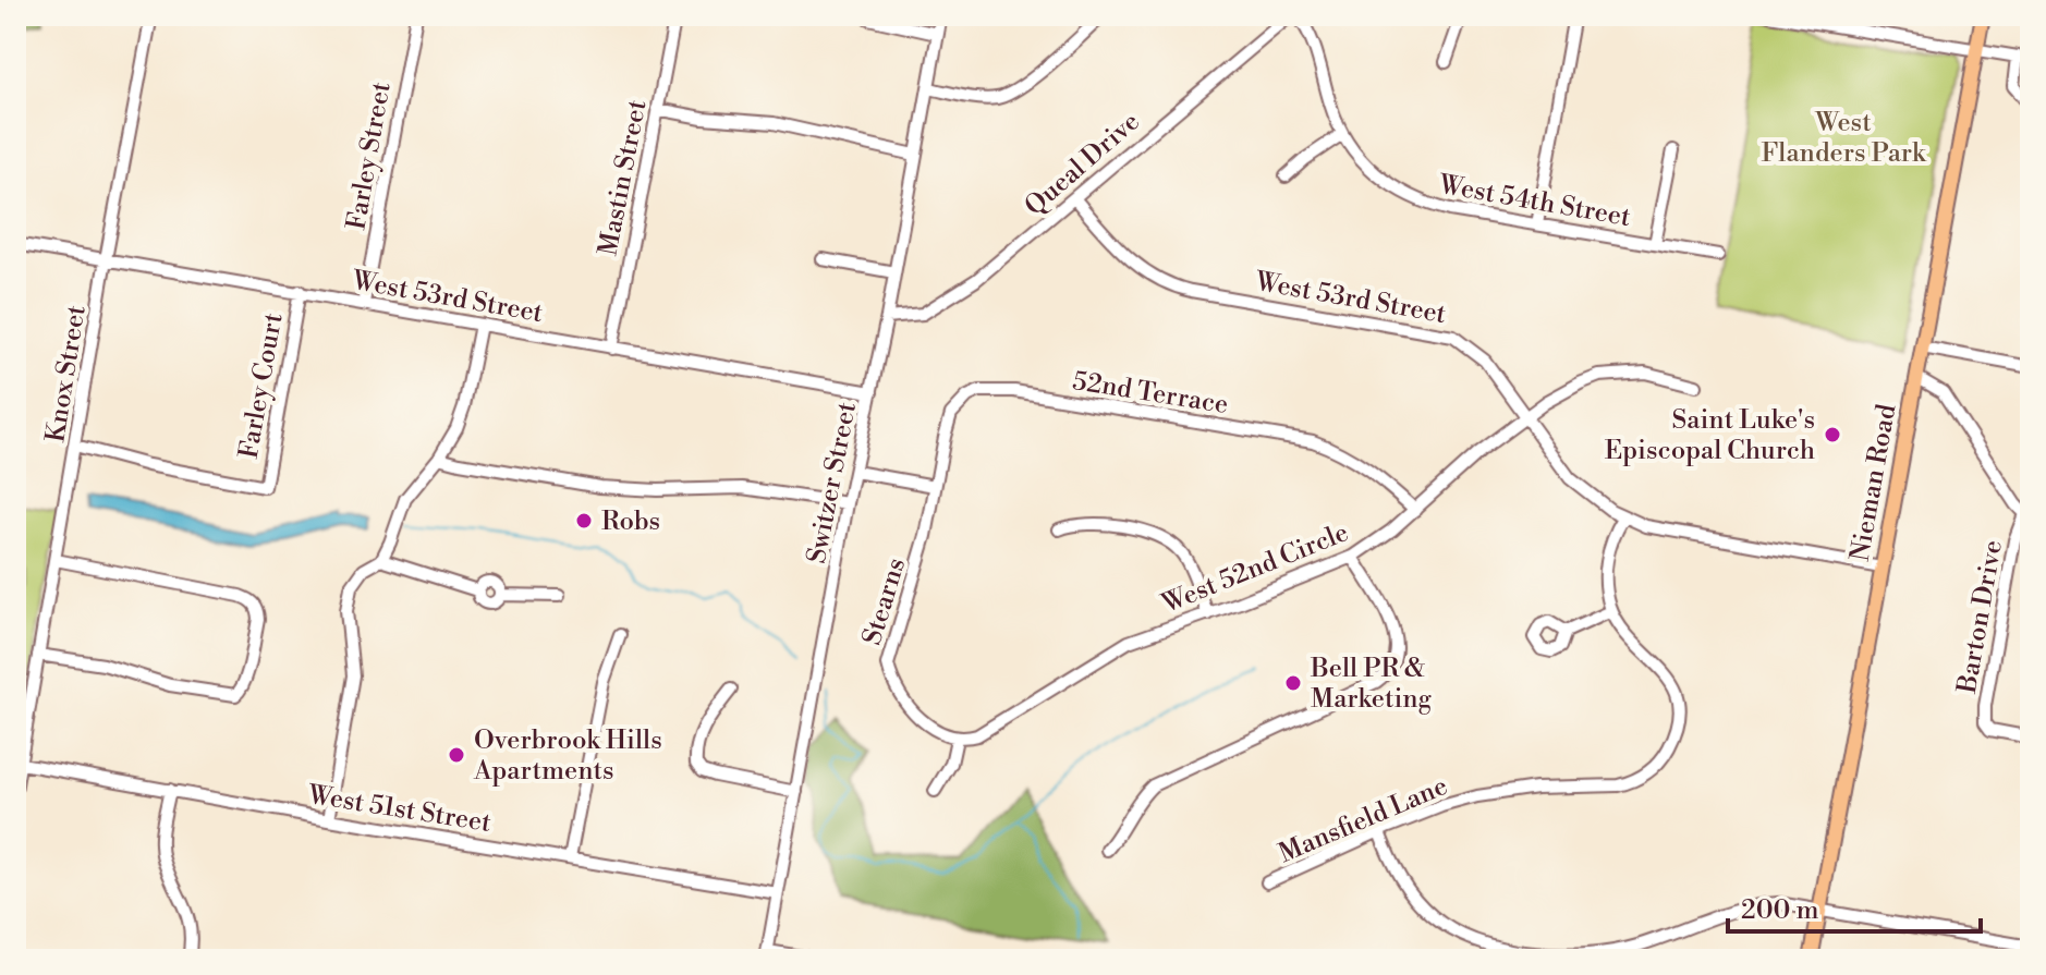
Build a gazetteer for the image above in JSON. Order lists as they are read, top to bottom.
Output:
{
  "streets": {
    "main road": ["Nieman Road"],
    "street": [
      "Farley Street",
      "Queal Drive",
      "Mastin Street",
      "West 54th Street",
      "West 53rd Street",
      "Knox Street",
      "Farley Court",
      "52nd Terrace",
      "Switzer Street",
      "West 52nd Circle",
      "Stearns",
      "Barton Drive",
      "West 51st Street",
      "Mansfield Lane"
    ]
  },
  "crossings": [
    ["Farley Street", "West 53rd Street"],
    ["Queal Drive", "West 53rd Street"],
    ["Queal Drive", "Switzer Street"],
    ["Mastin Street", "West 53rd Street"],
    ["West 53rd Street", "Knox Street"],
    ["West 53rd Street", "Farley Court"],
    ["West 53rd Street", "Switzer Street"],
    ["West 53rd Street", "Nieman Road"],
    ["West 53rd Street", "West 52nd Circle"],
    ["Knox Street", "Farley Court"],
    ["Knox Street", "West 51st Street"],
    ["52nd Terrace", "West 52nd Circle"],
    ["52nd Terrace", "Stearns"],
    ["Switzer Street", "West 51st Street"],
    ["West 52nd Circle", "Stearns"]
  ],
  "parks": ["West Flanders Park"],
  "places": [
    "Saint Luke's Episcopal Church",
    "Robs",
    "Bell PR & Marketing",
    "Overbrook Hills Apartments"
  ],
  "scale_bar": "200 m"
}
